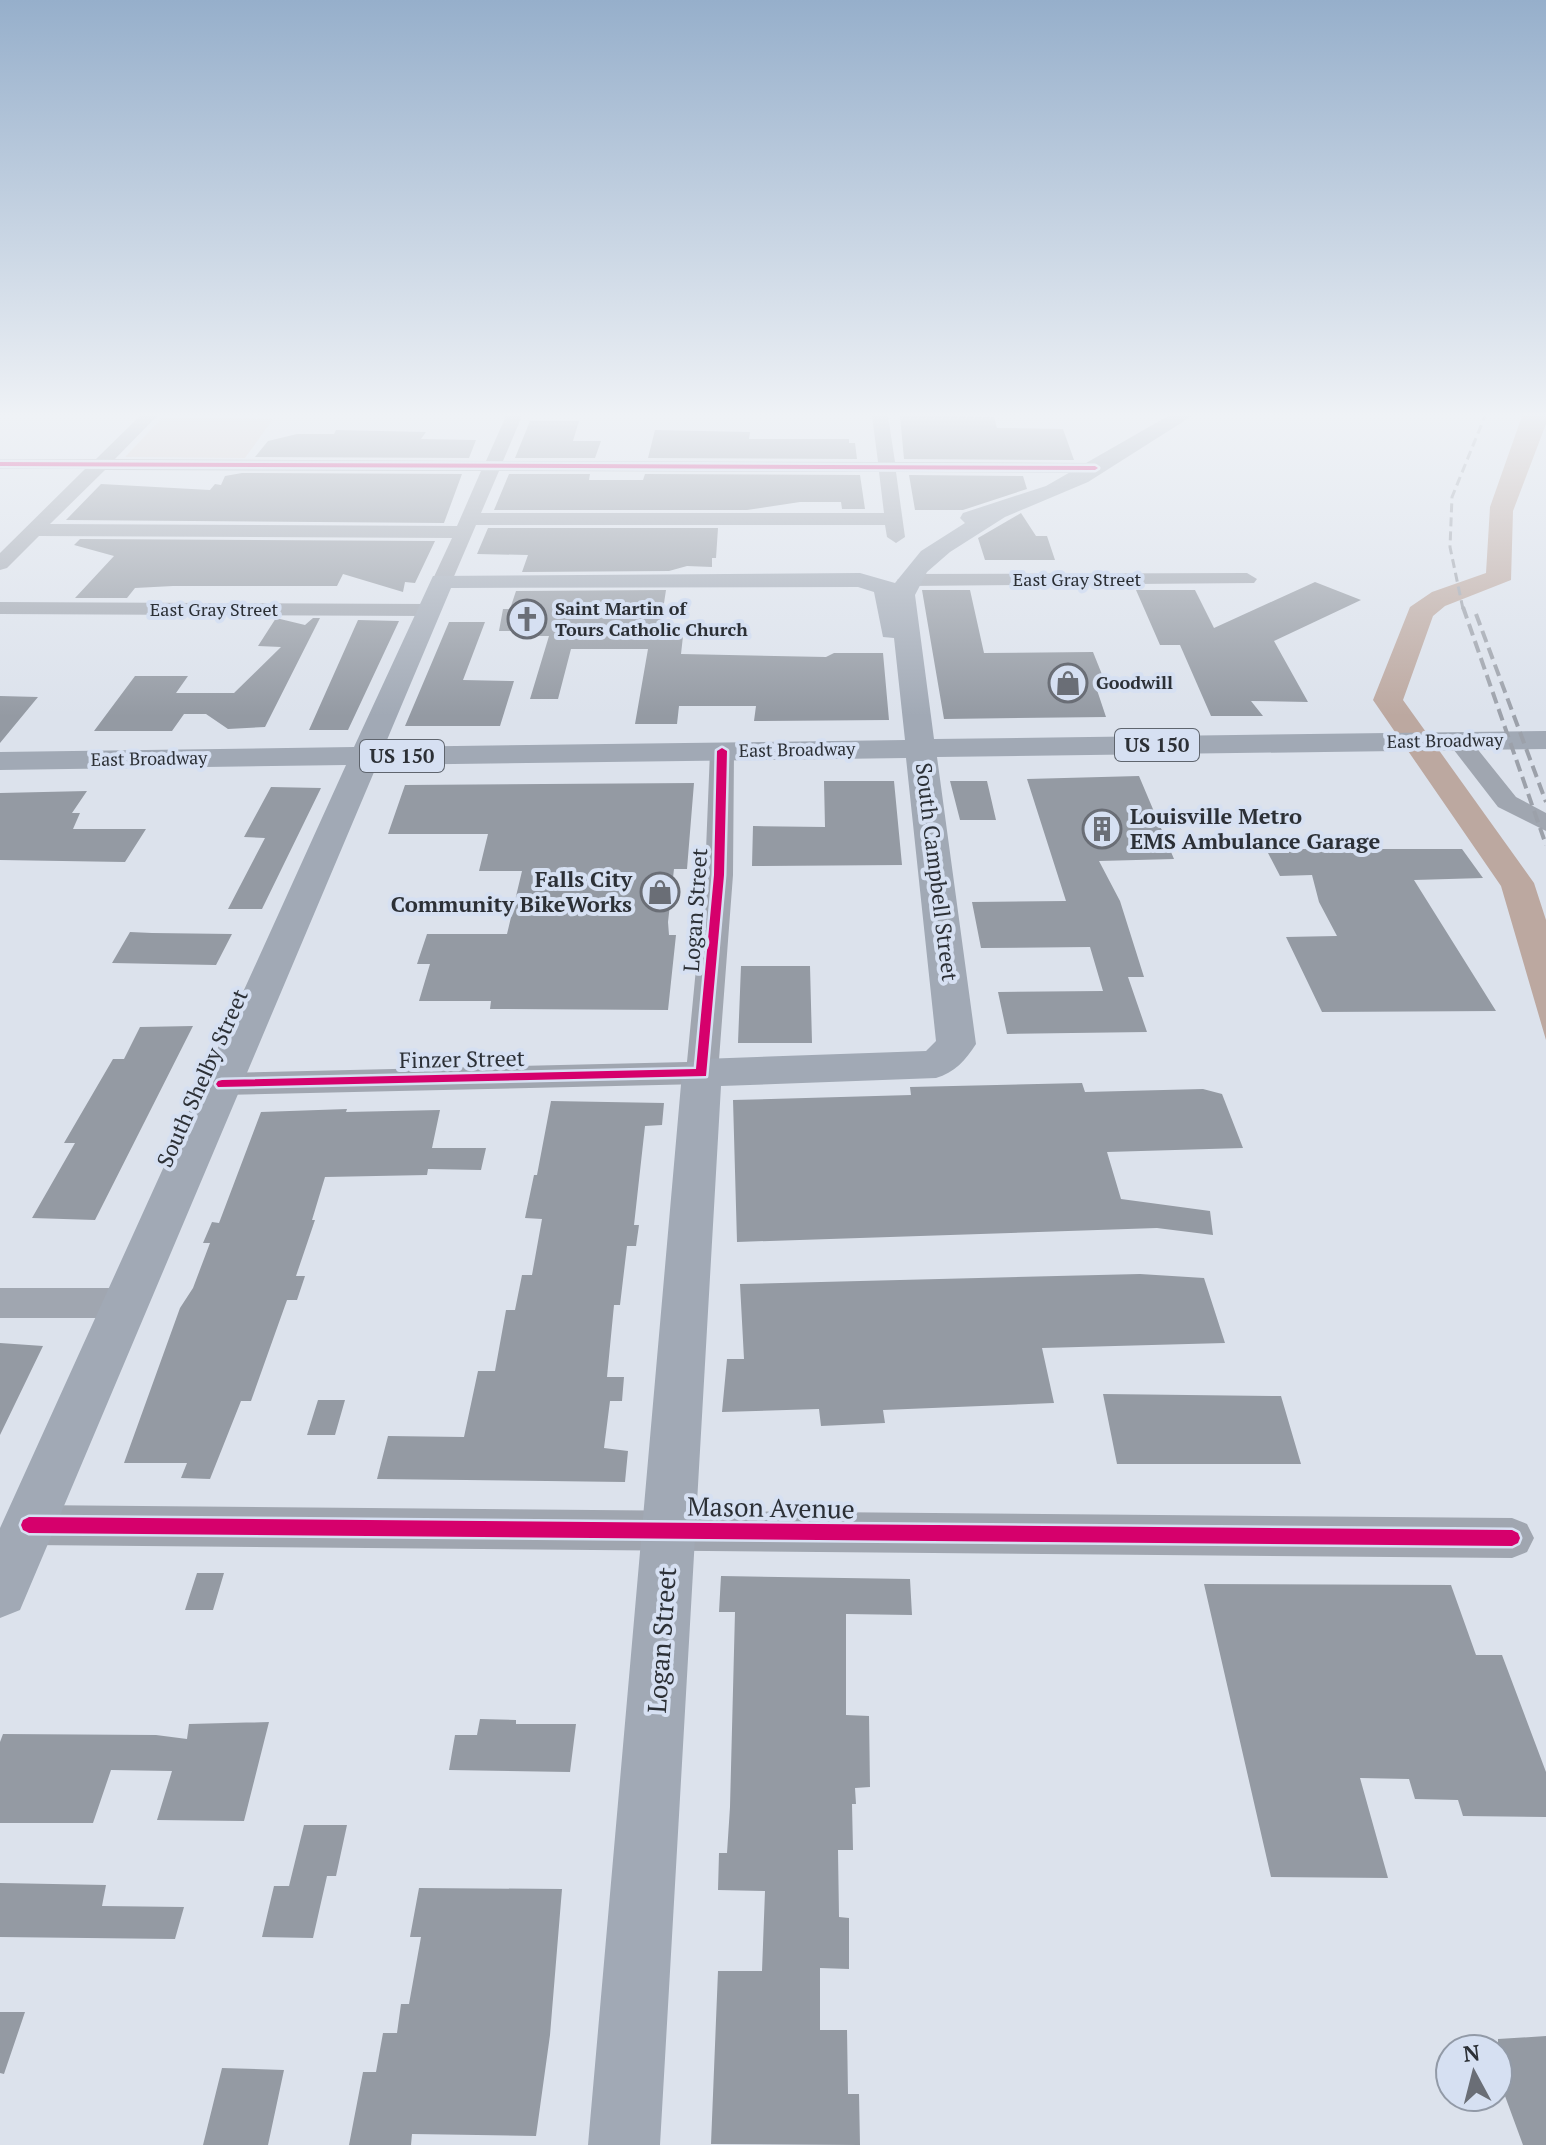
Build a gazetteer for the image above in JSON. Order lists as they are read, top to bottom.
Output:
{
  "streets": {
    "main road": [
      "East Gray Street",
      "East Broadway",
      "US 150",
      "South Campbell Street",
      "Logan Street",
      "Finzer Street",
      "South Shelby Street"
    ],
    "street": ["Mason Avenue"]
  },
  "crossings": [
    ["East Gray Street", "South Campbell Street"],
    ["East Gray Street", "South Shelby Street"],
    ["East Broadway", "South Campbell Street"],
    ["East Broadway", "Logan Street"],
    ["East Broadway", "South Shelby Street"],
    ["South Campbell Street", "Finzer Street"],
    ["Logan Street", "Finzer Street"],
    ["Logan Street", "Mason Avenue"],
    ["Finzer Street", "South Shelby Street"],
    ["South Shelby Street", "Mason Avenue"]
  ],
  "places": {
    "church": ["Saint Martin of Tours Catholic Church"],
    "shop": ["Goodwill", "Falls City Community BikeWorks"],
    "building": ["Louisville Metro EMS Ambulance Garage"]
  },
  "north": "top"
}
